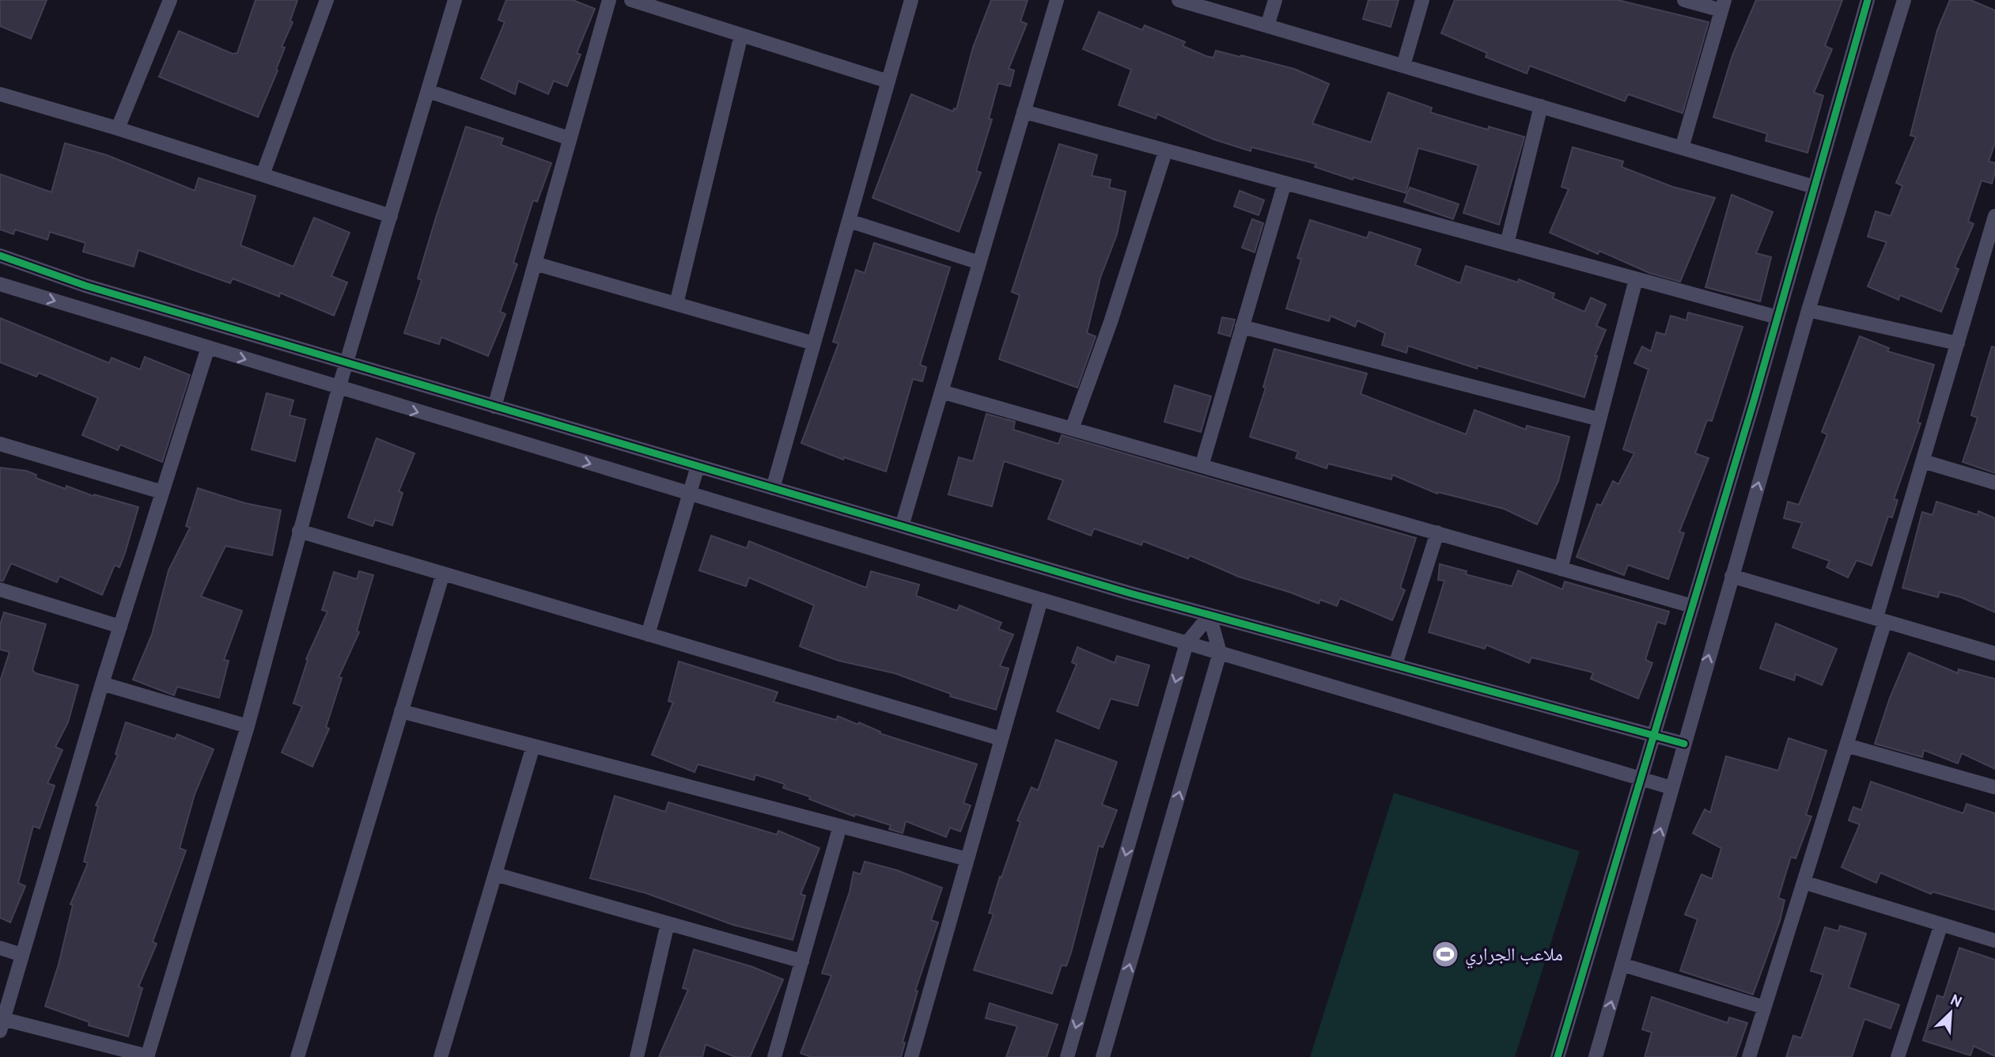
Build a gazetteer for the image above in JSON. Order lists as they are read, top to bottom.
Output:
{
  "places": {
    "sports": ["ملاعب الجراري"]
  },
  "north": "top right"
}
